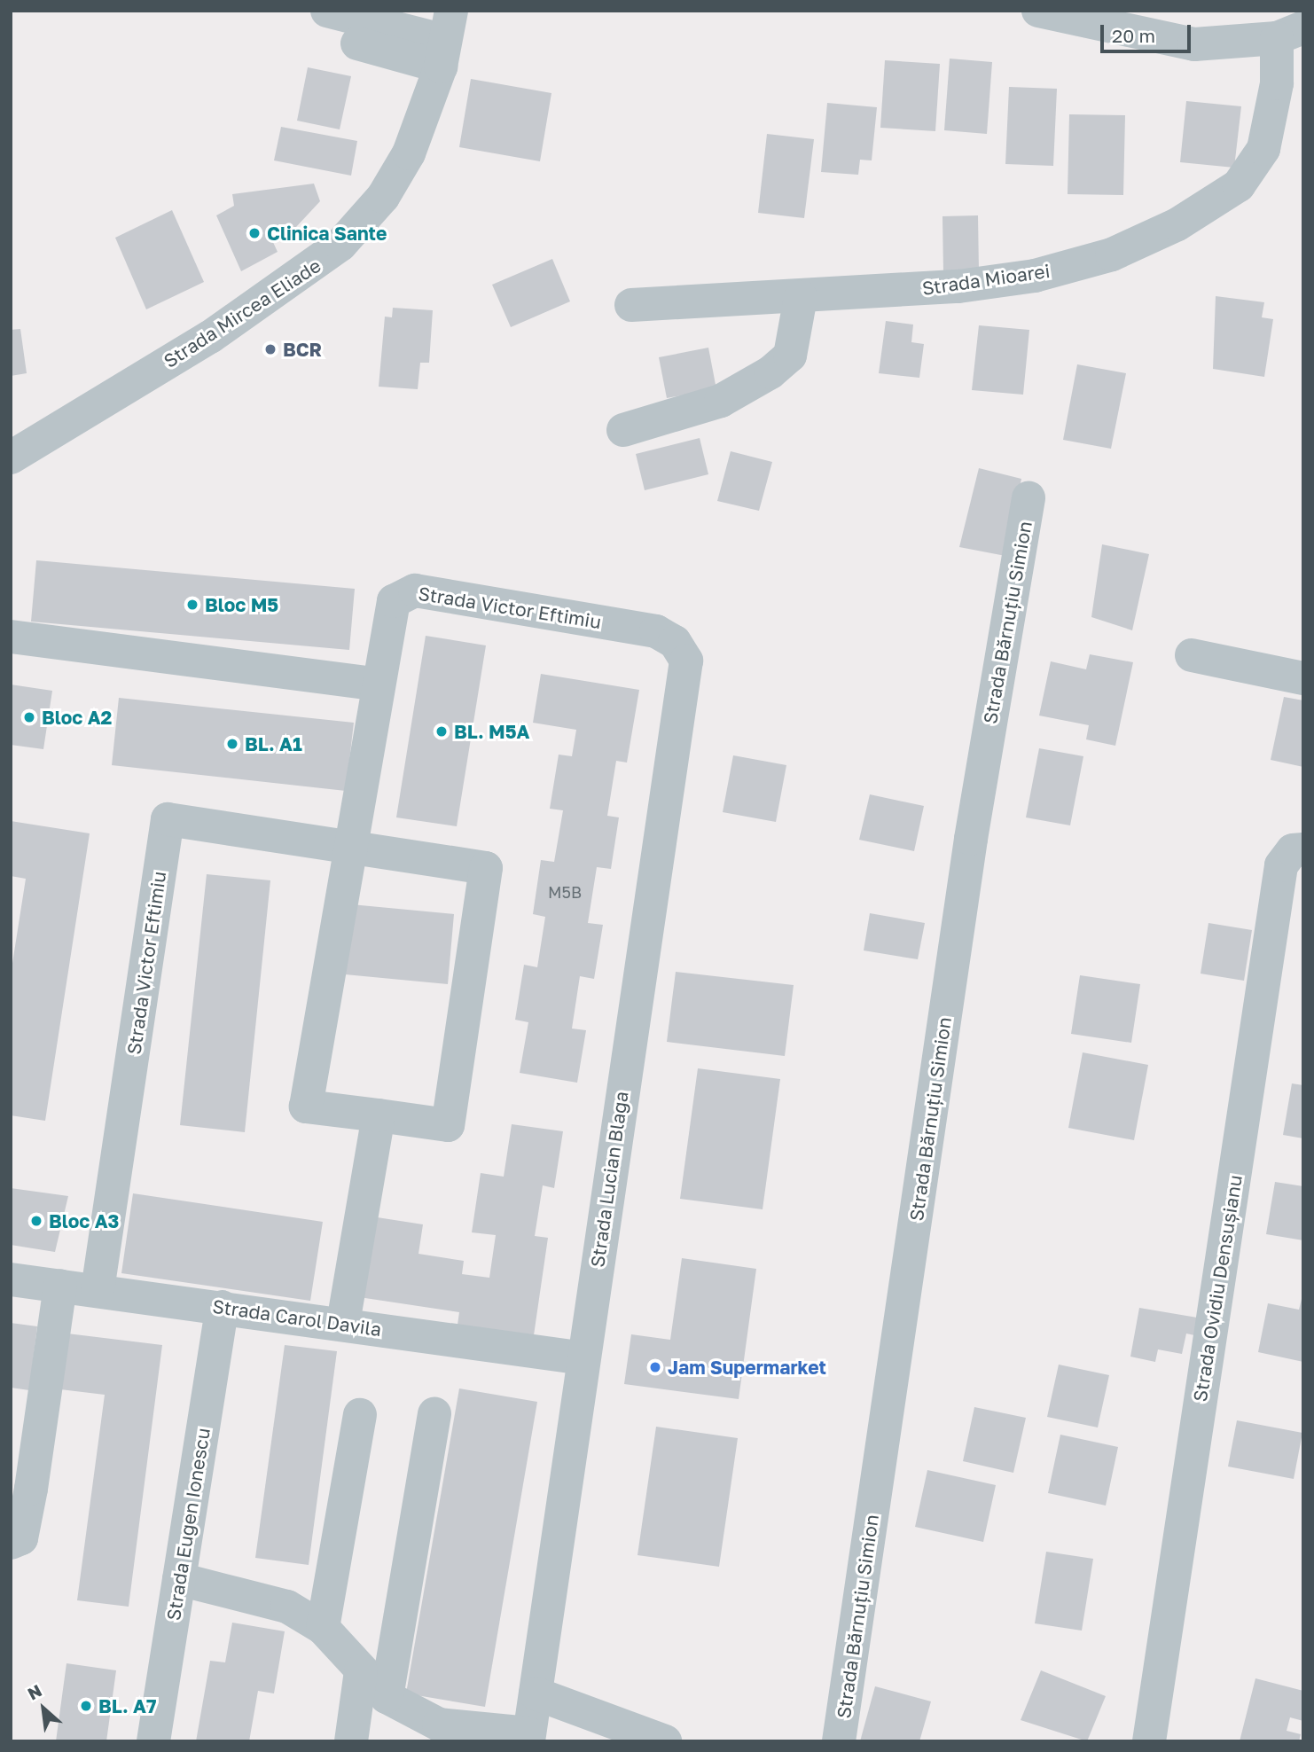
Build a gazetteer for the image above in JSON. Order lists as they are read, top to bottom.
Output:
{
  "streets": {
    "street": [
      "Strada Mioarei",
      "Strada Mircea Eliade",
      "Strada Victor Eftimiu",
      "Strada Bărnuțiu Simion",
      "Strada Lucian Blaga",
      "Strada Ovidiu Densușianu",
      "Strada Carol Davila",
      "Strada Eugen Ionescu"
    ]
  },
  "crossings": [
    ["Strada Victor Eftimiu", "Strada Lucian Blaga"],
    ["Strada Victor Eftimiu", "Strada Carol Davila"],
    ["Strada Lucian Blaga", "Strada Carol Davila"],
    ["Strada Carol Davila", "Strada Eugen Ionescu"]
  ],
  "places": [
    "Clinica Sante",
    "BCR",
    "Bloc M5",
    "Bloc A2",
    "BL. M5A",
    "BL. A1",
    "Bloc A3",
    "Jam Supermarket",
    "BL. A7"
  ],
  "house_numbers": ["M5B"],
  "scale_bar": "20 m",
  "north": "top left"
}
